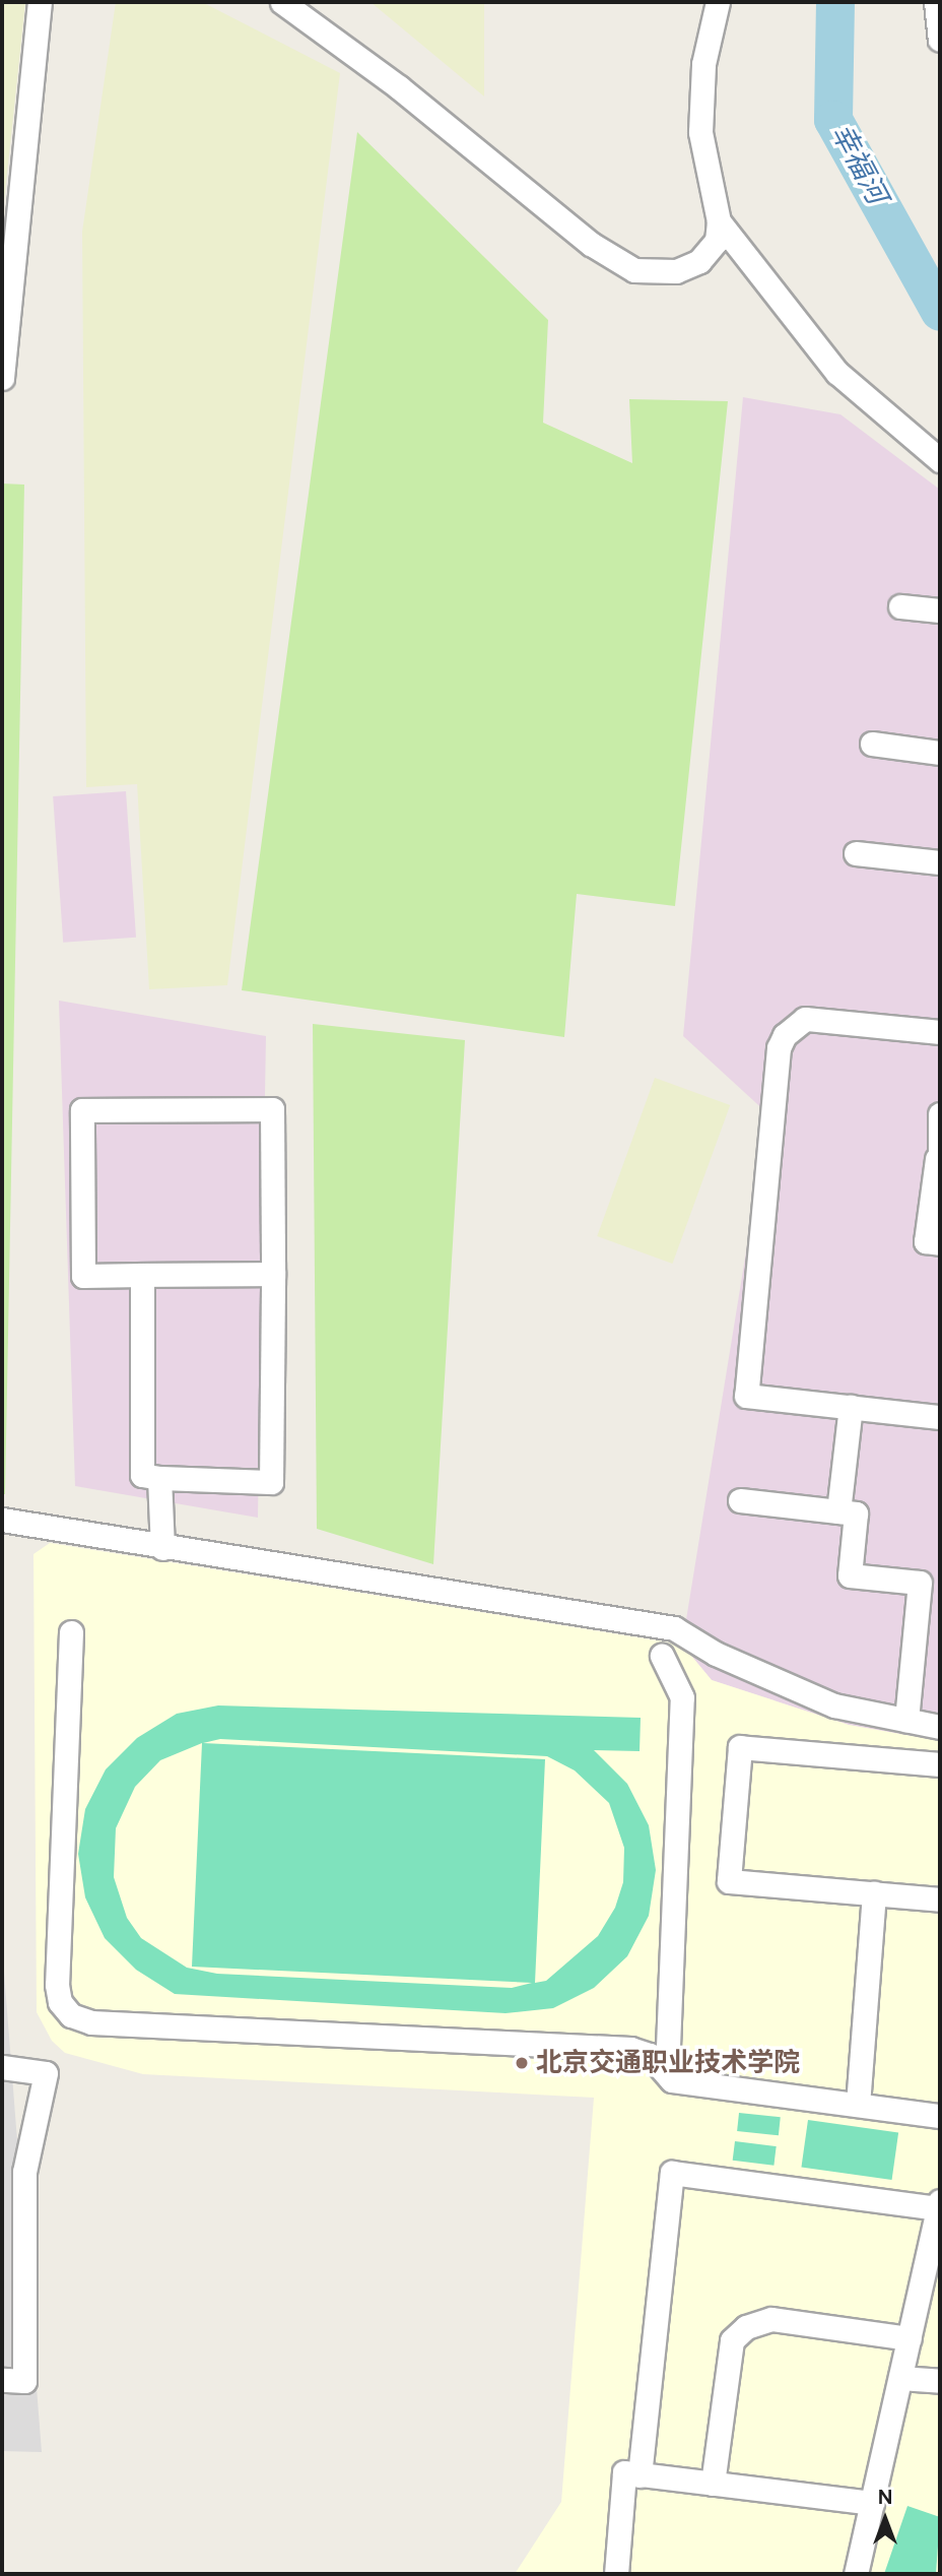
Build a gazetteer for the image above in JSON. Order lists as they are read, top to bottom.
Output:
{
  "water": ["幸福河"],
  "places": ["北京交通职业技术学院"],
  "north": "top"
}
